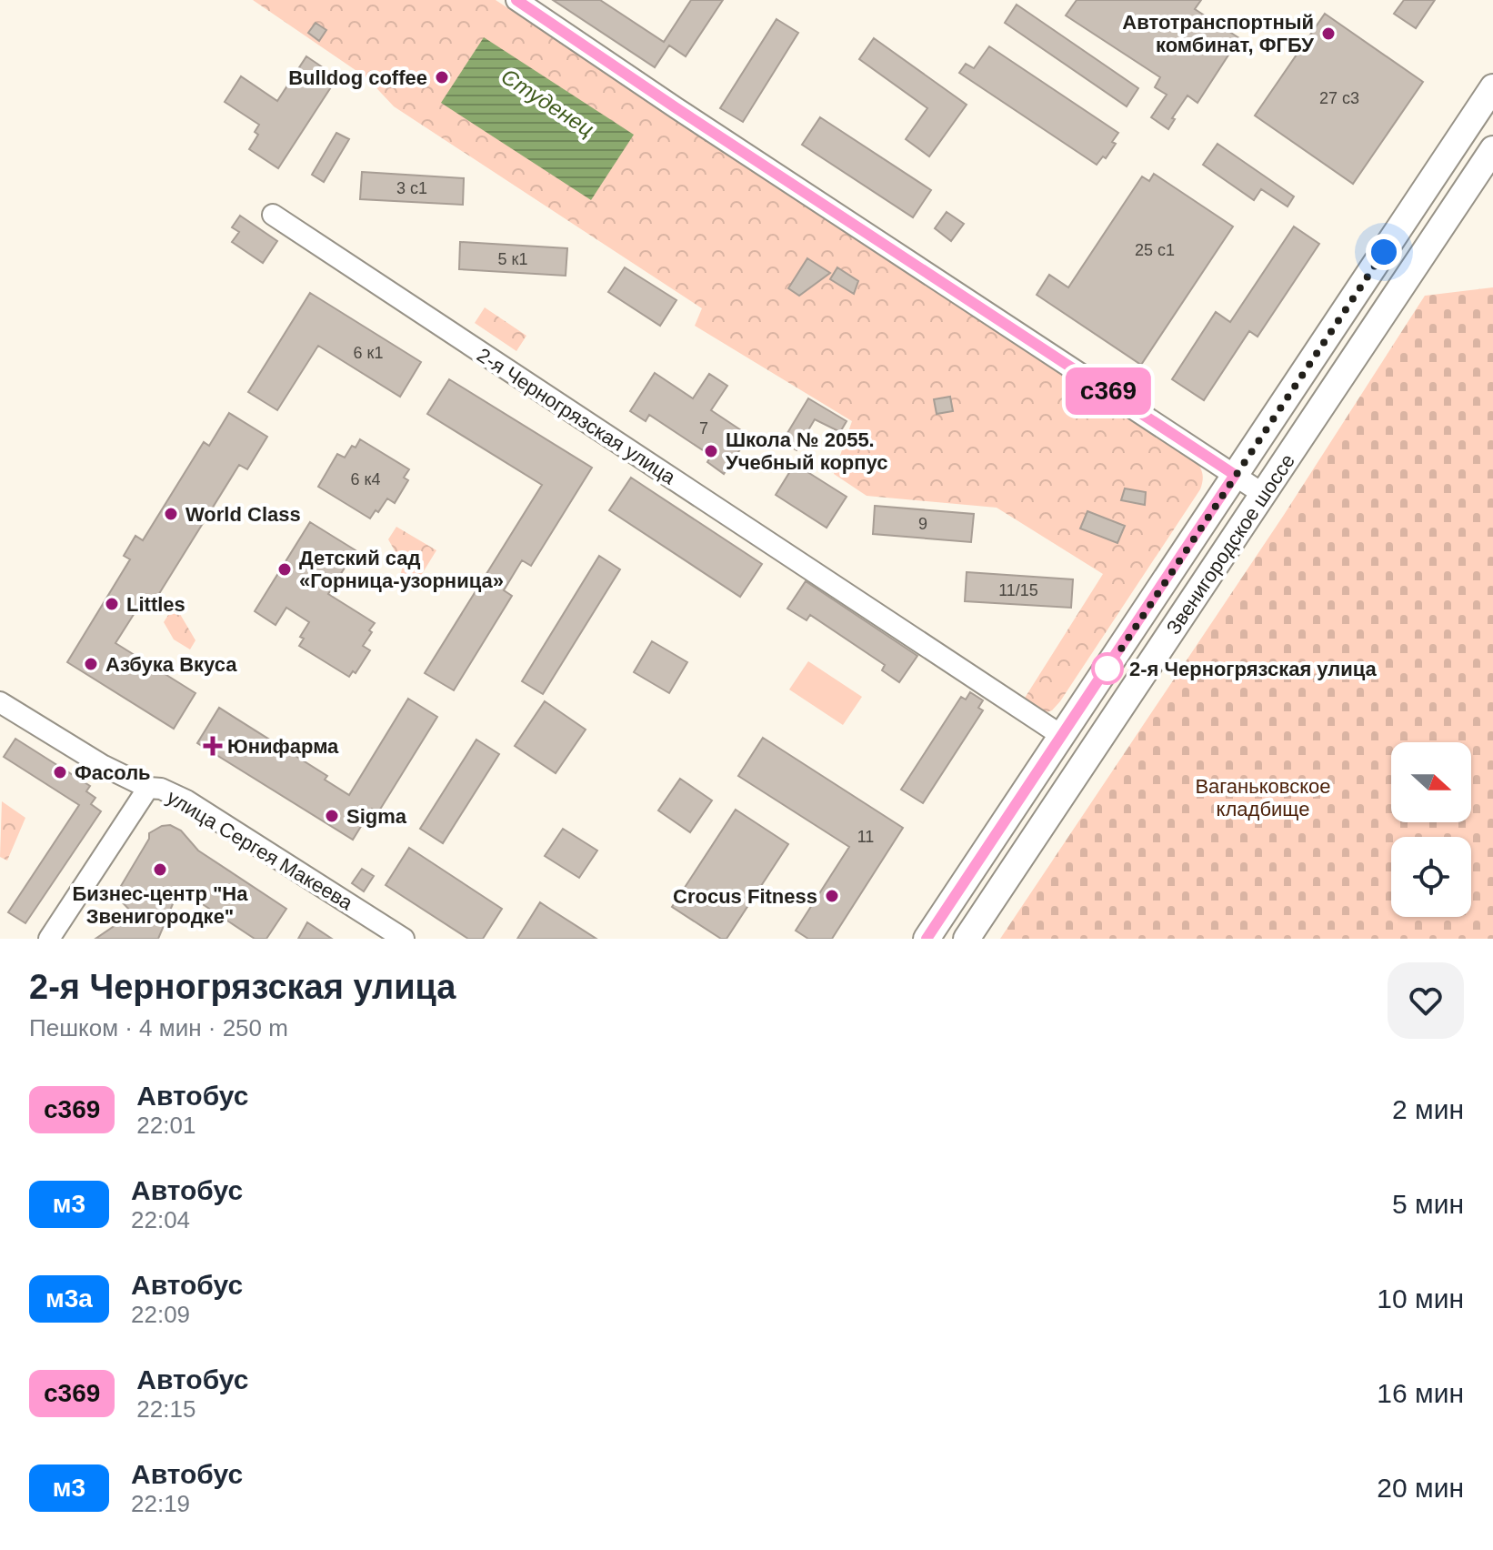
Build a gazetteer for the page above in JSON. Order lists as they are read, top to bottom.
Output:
{
  "streets": {
    "main road": ["Звенигородское шоссе"],
    "street": ["2-я Черногрязская улица", "улица Сергея Макеева"]
  },
  "crossings": [
    ["2-я Черногрязская улица", "Звенигородское шоссе"]
  ],
  "water": ["Студенец"],
  "parks": ["Ваганьковское кладбище"],
  "places": {
    "other": [
      "Автотранспортный комбинат, ФГБУ",
      "Bulldog coffee",
      "Школа № 2055. Учебный корпус",
      "World Class",
      "Детский сад «Горница-узорница»",
      "Littles",
      "Азбука Вкуса",
      "2-я Черногрязская улица",
      "Фасоль",
      "Sigma",
      "Бизнес-центр \"На Звенигородке\"",
      "Crocus Fitness"
    ],
    "health": ["Юнифарма"]
  },
  "lines": ["bus line с369"],
  "house_numbers": [
    "27 с3",
    "3 с1",
    "25 с1",
    "5 к1",
    "6 к1",
    "7",
    "6 к4",
    "9",
    "11/15",
    "11"
  ],
  "north": "right",
  "page": {
    "on_map": "с369",
    "heading": ["2-я Черногрязская улица", "Пешком · 4 мин · 250 m"],
    "list": [
      {
        "mark": "с369",
        "name": "Автобус",
        "note": "22:01",
        "value": "2 мин"
      },
      {
        "mark": "м3",
        "name": "Автобус",
        "note": "22:04",
        "value": "5 мин"
      },
      {
        "mark": "м3а",
        "name": "Автобус",
        "note": "22:09",
        "value": "10 мин"
      },
      {
        "mark": "с369",
        "name": "Автобус",
        "note": "22:15",
        "value": "16 мин"
      },
      {
        "mark": "м3",
        "name": "Автобус",
        "note": "22:19",
        "value": "20 мин"
      }
    ]
  }
}
